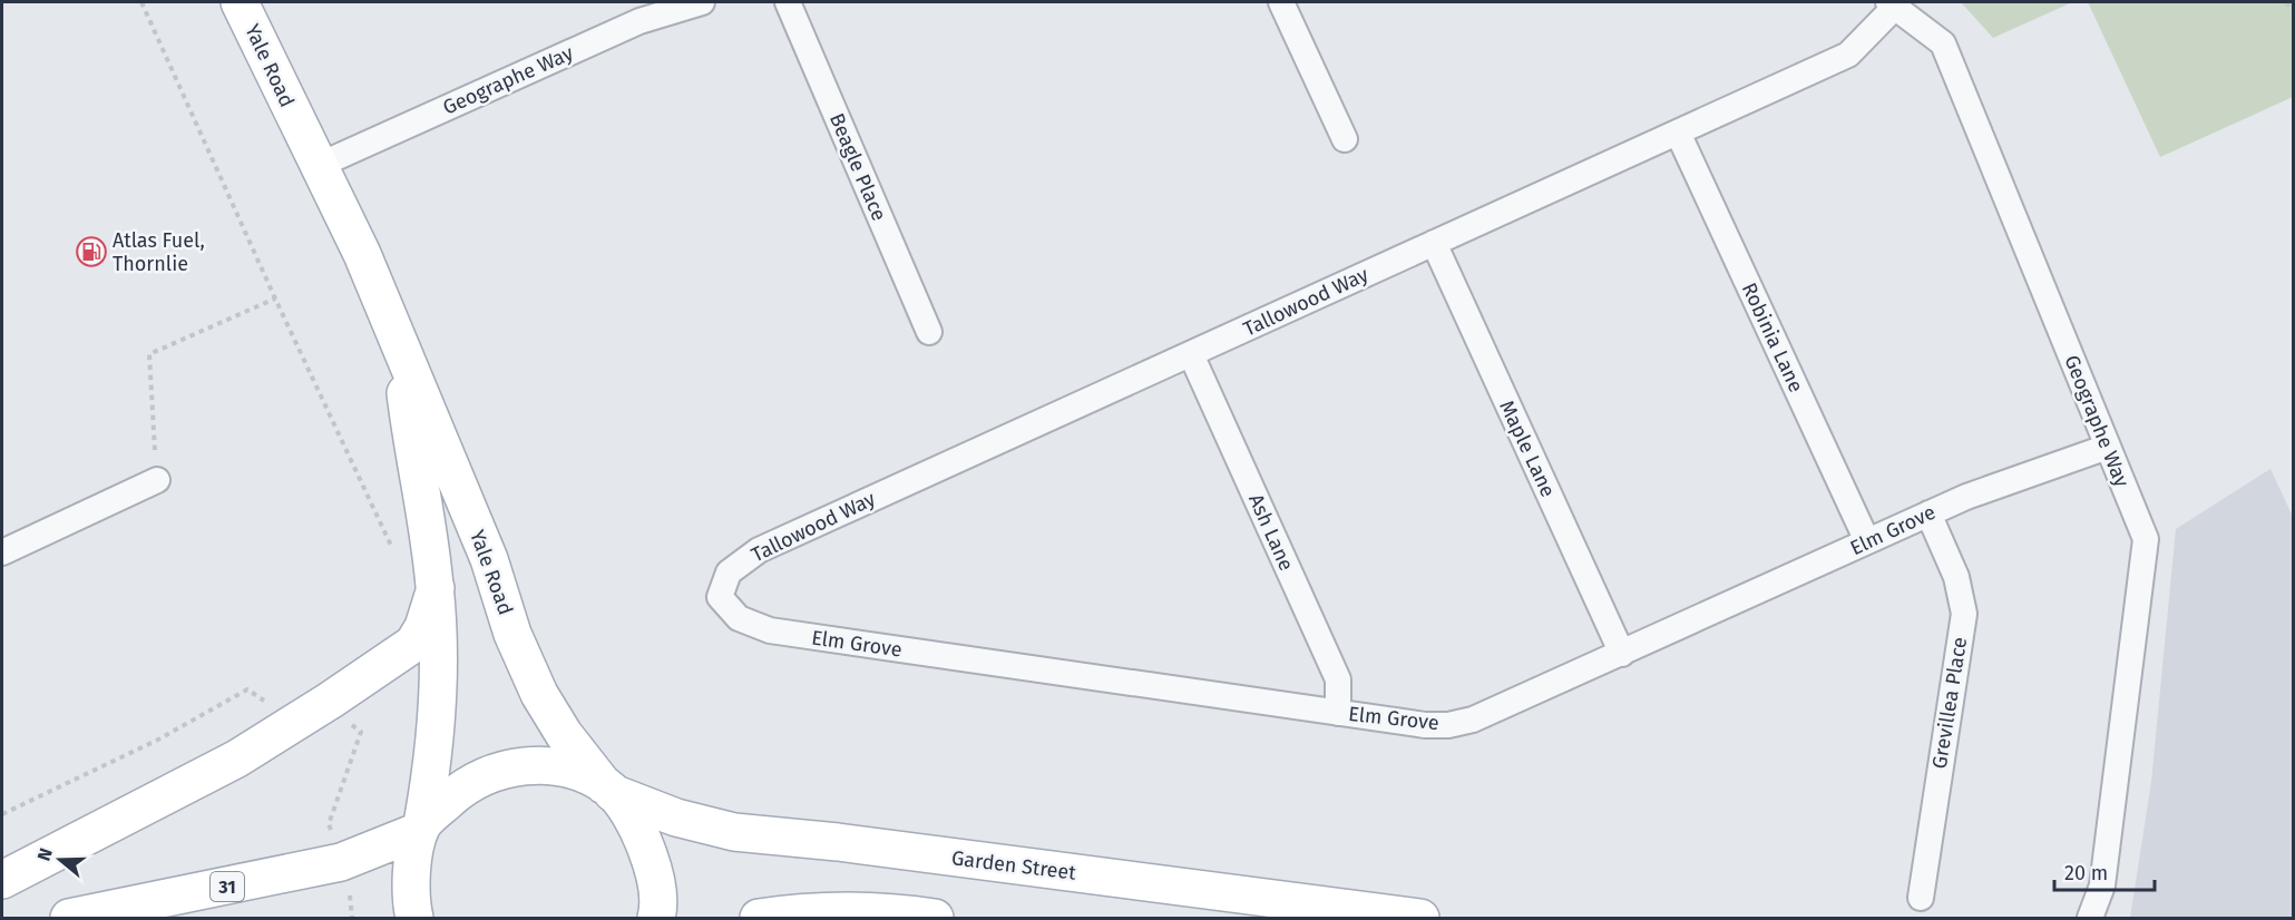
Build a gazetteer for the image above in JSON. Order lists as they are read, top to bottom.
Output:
{
  "streets": {
    "main road": ["Yale Road", "Garden Street", "31"],
    "street": [
      "Geographe Way",
      "Beagle Place",
      "Tallowood Way",
      "Robinia Lane",
      "Maple Lane",
      "Elm Grove",
      "Ash Lane",
      "Grevillea Place"
    ]
  },
  "crossings": [
    ["Yale Road", "Geographe Way"],
    ["Yale Road", "Garden Street"],
    ["Yale Road", "31"],
    ["Geographe Way", "Tallowood Way"],
    ["Geographe Way", "Elm Grove"],
    ["Tallowood Way", "Robinia Lane"],
    ["Tallowood Way", "Maple Lane"],
    ["Tallowood Way", "Elm Grove"],
    ["Tallowood Way", "Ash Lane"],
    ["Robinia Lane", "Elm Grove"],
    ["Maple Lane", "Elm Grove"],
    ["Elm Grove", "Ash Lane"],
    ["Elm Grove", "Grevillea Place"],
    ["Garden Street", "31"]
  ],
  "places": {
    "fuel station": ["Atlas Fuel, Thornlie"]
  },
  "scale_bar": "20 m",
  "north": "left"
}
